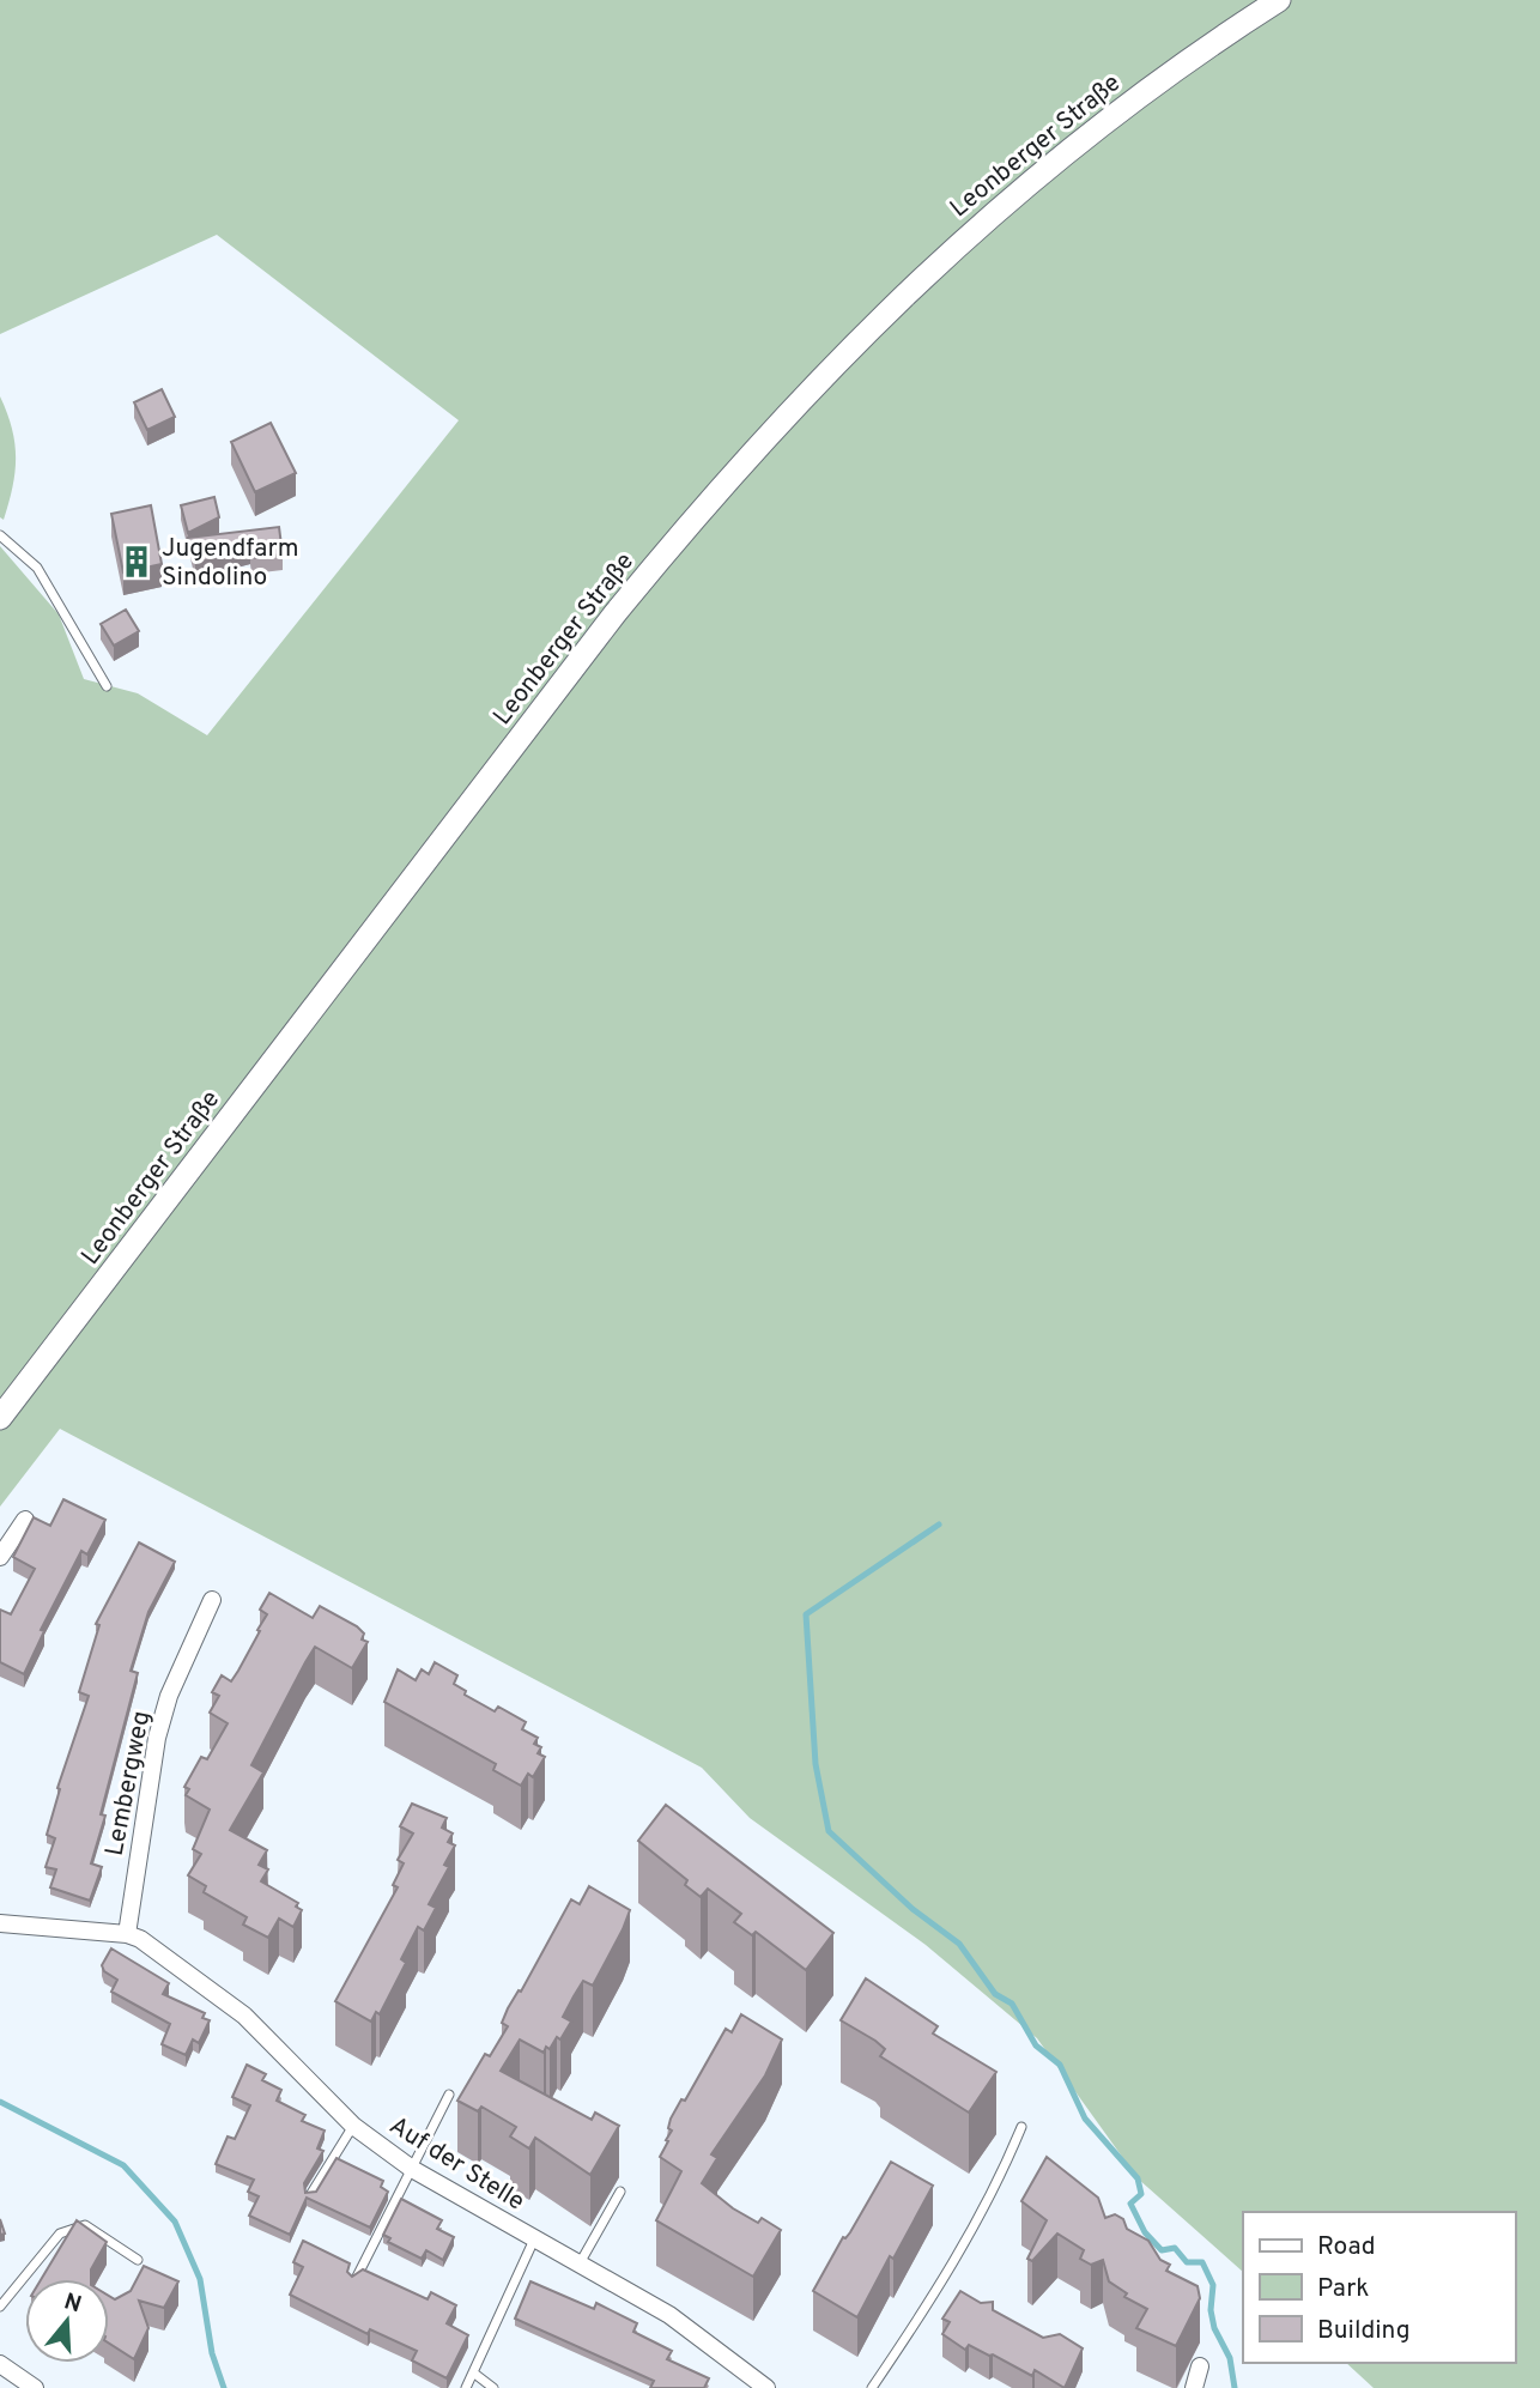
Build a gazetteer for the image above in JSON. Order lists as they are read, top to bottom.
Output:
{
  "streets": {
    "main road": ["Leonberger Straße"],
    "street": ["Lembergweg", "Auf der Stelle"]
  },
  "crossings": [
    ["Lembergweg", "Auf der Stelle"]
  ],
  "places": {
    "building": ["Jugendfarm Sindolino"]
  },
  "legend": ["Road", "Park", "Building"],
  "north": "top"
}
